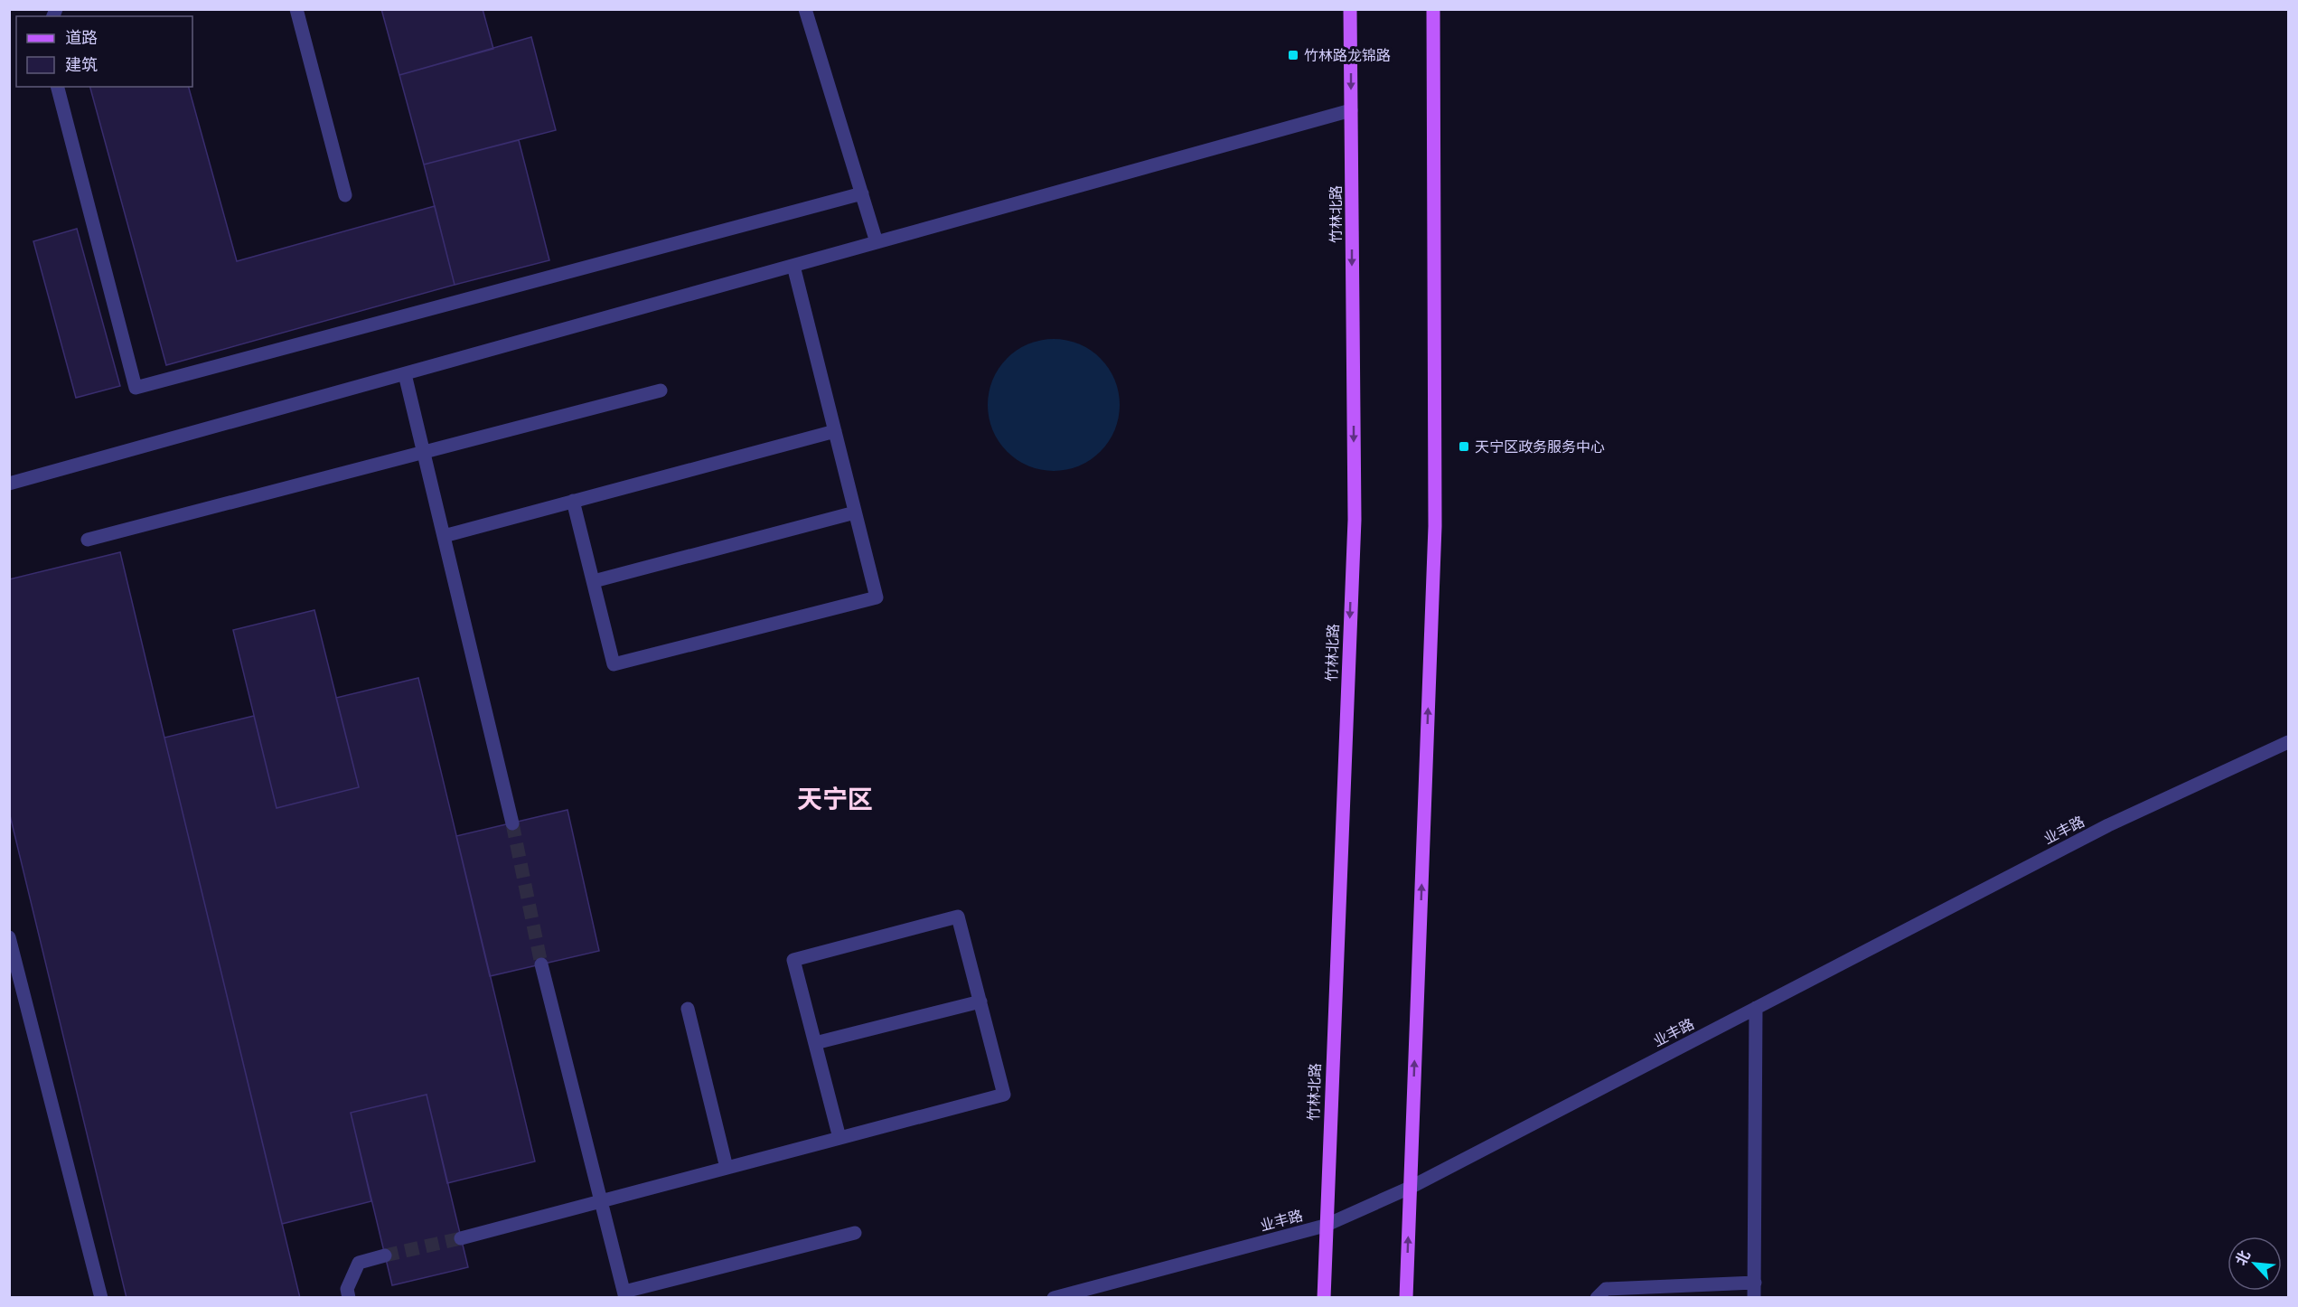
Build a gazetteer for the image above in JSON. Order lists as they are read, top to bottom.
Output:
{
  "streets": {
    "main road": ["竹林北路"],
    "street": ["业丰路"]
  },
  "crossings": [
    ["竹林北路", "业丰路"]
  ],
  "districts": ["天宁区"],
  "places": {
    "transit": ["竹林路龙锦路", "天宁区政务服务中心"]
  },
  "legend": ["道路", "建筑"],
  "north": "top left"
}
